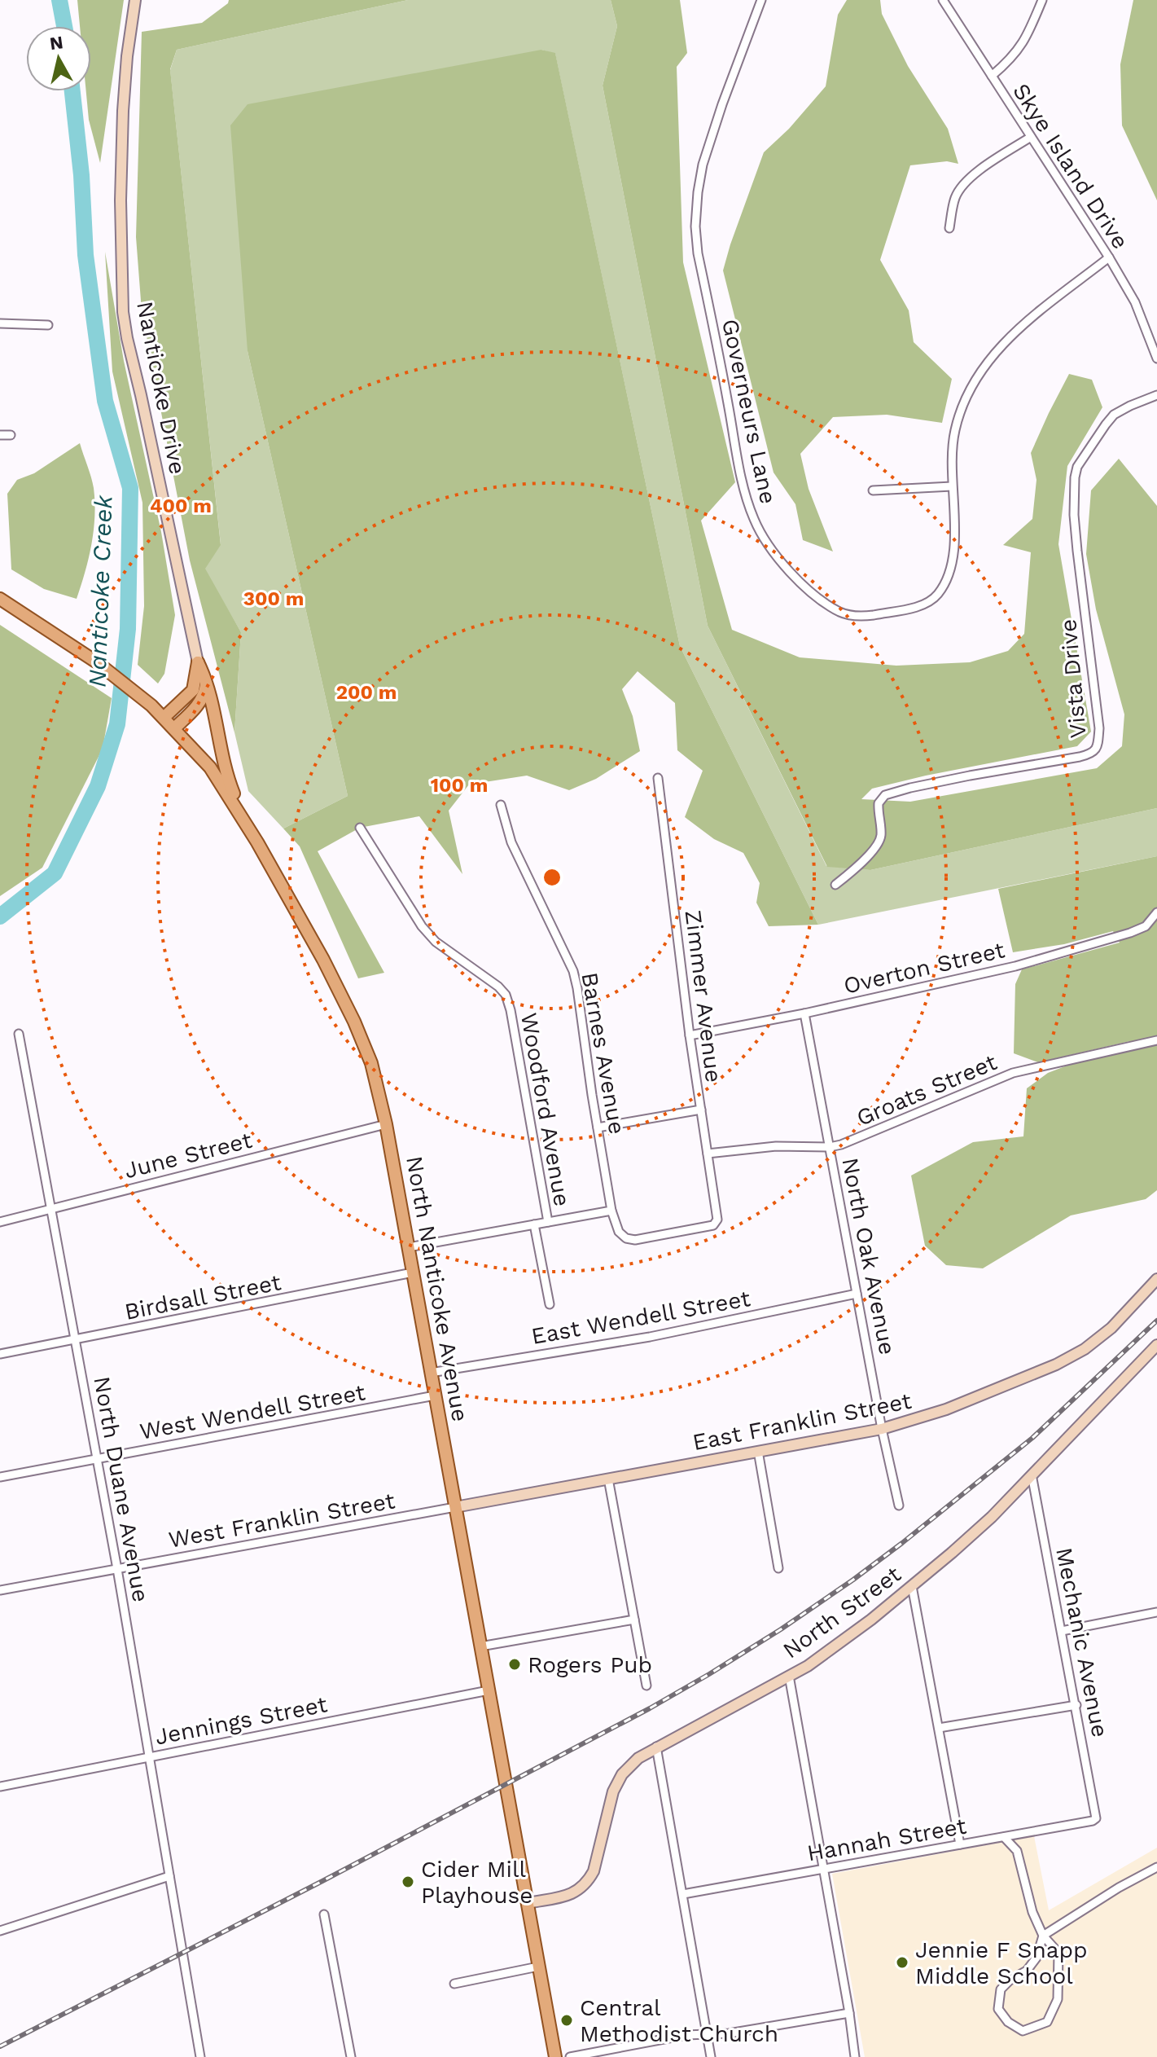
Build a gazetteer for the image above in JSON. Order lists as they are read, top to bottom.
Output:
{
  "streets": {
    "main road": ["North Nanticoke Avenue"],
    "street": [
      "Skye Island Drive",
      "Nanticoke Drive",
      "Governeurs Lane",
      "Vista Drive",
      "Overton Street",
      "Zimmer Avenue",
      "Barnes Avenue",
      "Groats Street",
      "Woodford Avenue",
      "June Street",
      "North Oak Avenue",
      "Birdsall Street",
      "East Wendell Street",
      "West Wendell Street",
      "East Franklin Street",
      "North Duane Avenue",
      "West Franklin Street",
      "North Street",
      "Mechanic Avenue",
      "Jennings Street",
      "Hannah Street"
    ]
  },
  "crossings": [
    ["Skye Island Drive", "Governeurs Lane"],
    ["Overton Street", "Zimmer Avenue"],
    ["Overton Street", "North Oak Avenue"],
    ["Zimmer Avenue", "Barnes Avenue"],
    ["Zimmer Avenue", "Groats Street"],
    ["Groats Street", "North Oak Avenue"],
    ["June Street", "North Nanticoke Avenue"],
    ["June Street", "North Duane Avenue"],
    ["North Oak Avenue", "East Wendell Street"],
    ["North Oak Avenue", "East Franklin Street"],
    ["North Nanticoke Avenue", "Birdsall Street"],
    ["North Nanticoke Avenue", "East Wendell Street"],
    ["North Nanticoke Avenue", "West Wendell Street"],
    ["North Nanticoke Avenue", "East Franklin Street"],
    ["North Nanticoke Avenue", "West Franklin Street"],
    ["North Nanticoke Avenue", "North Street"],
    ["North Nanticoke Avenue", "Jennings Street"],
    ["Birdsall Street", "North Duane Avenue"],
    ["West Wendell Street", "North Duane Avenue"],
    ["East Franklin Street", "West Franklin Street"],
    ["North Duane Avenue", "West Franklin Street"],
    ["North Duane Avenue", "Jennings Street"],
    ["North Street", "Mechanic Avenue"],
    ["Mechanic Avenue", "Hannah Street"]
  ],
  "water": ["Nanticoke Creek"],
  "places": [
    "Rogers Pub",
    "Cider Mill Playhouse",
    "Jennie F Snapp Middle School",
    "Central Methodist Church"
  ],
  "north": "top",
  "rings": [
    "400 m",
    "300 m",
    "200 m",
    "100 m"
  ]
}
